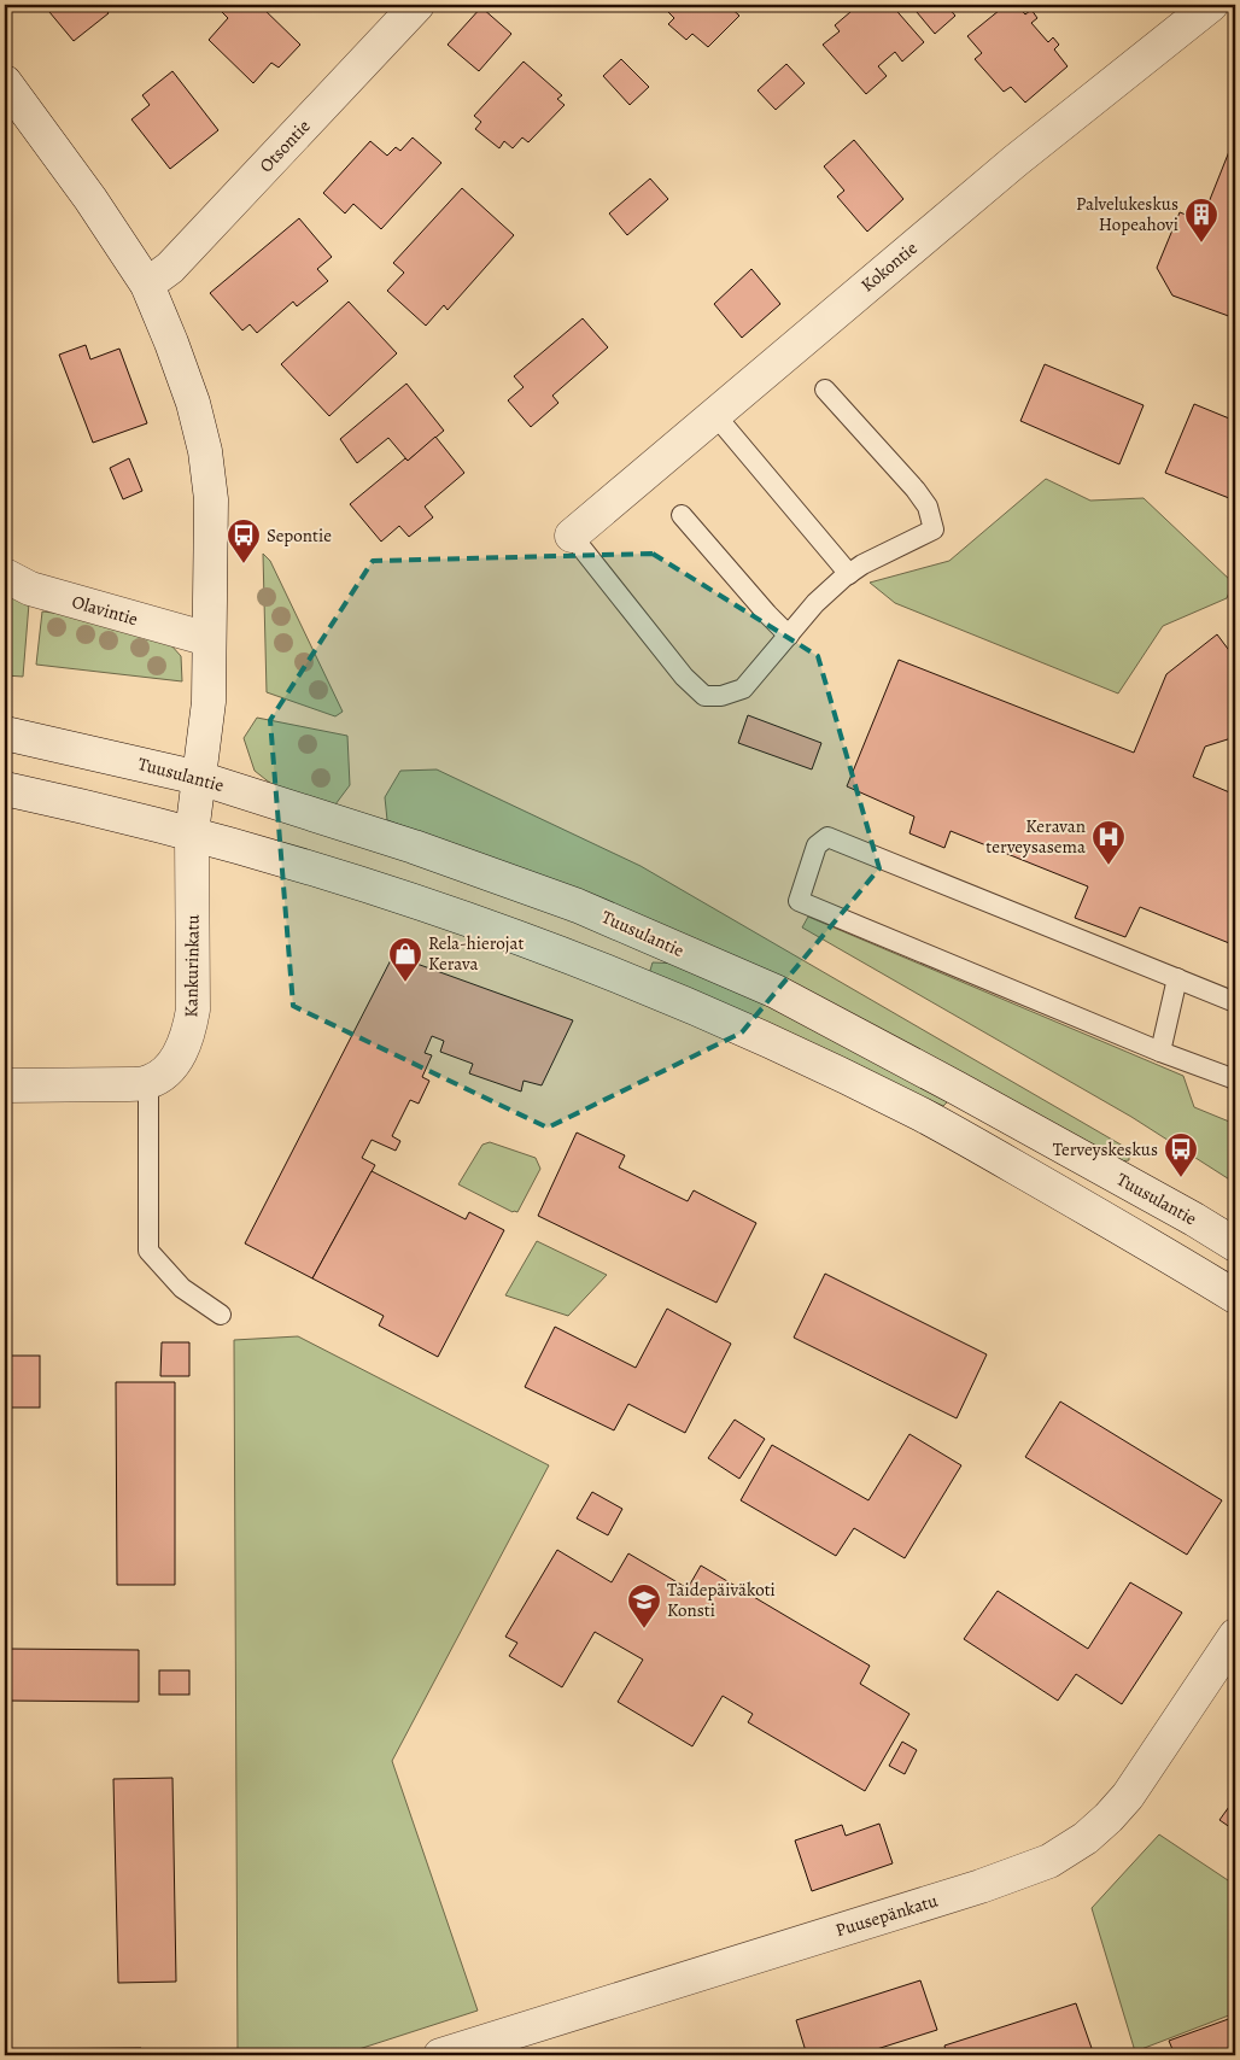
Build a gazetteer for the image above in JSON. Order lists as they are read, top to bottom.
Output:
{
  "streets": {
    "street": [
      "Otsontie",
      "Kokontie",
      "Olavintie",
      "Tuusulantie",
      "Kankurinkatu",
      "Puusepänkatu"
    ]
  },
  "places": {
    "building": ["Palvelukeskus Hopeahovi"],
    "bus stop": ["Sepontie", "Terveyskeskus"],
    "hospital": ["Keravan terveysasema"],
    "shop": ["Rela-hierojat Kerava"],
    "school or university": ["Taidepäiväkoti Konsti"]
  }
}
